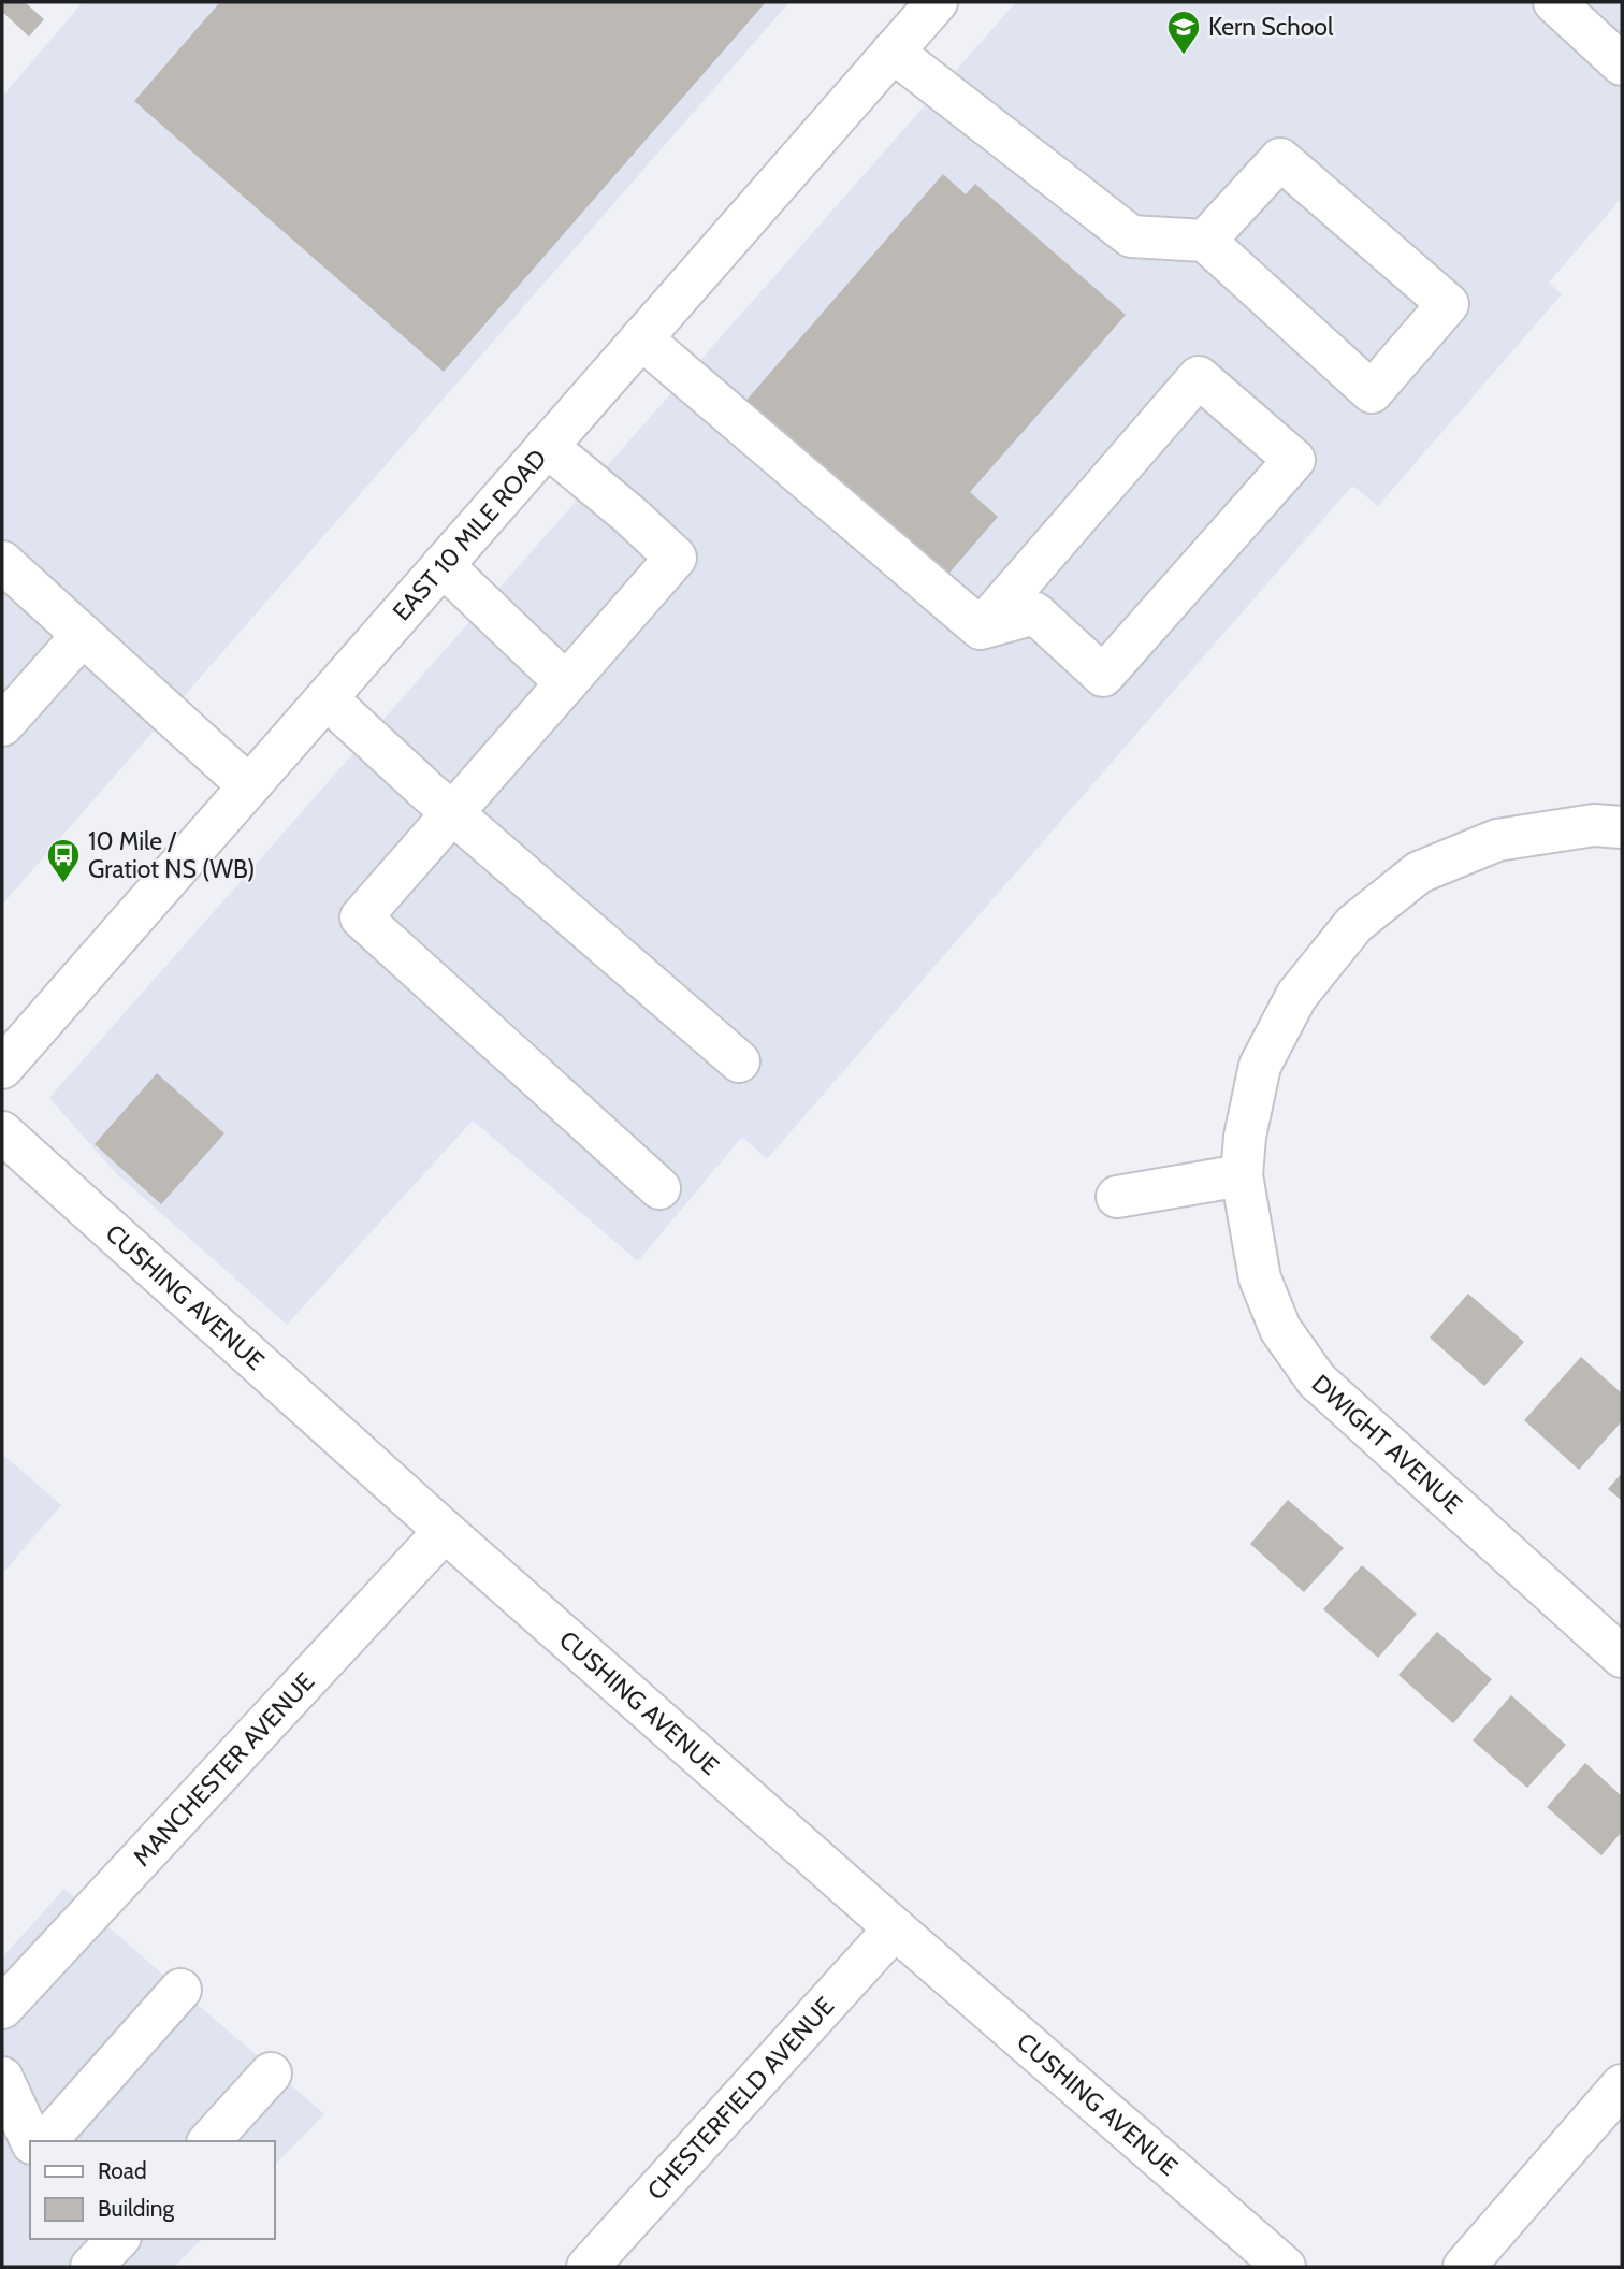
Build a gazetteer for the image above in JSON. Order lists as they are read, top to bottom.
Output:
{
  "streets": {
    "street": [
      "EAST 10 MILE ROAD",
      "CUSHING AVENUE",
      "DWIGHT AVENUE",
      "MANCHESTER AVENUE",
      "CHESTERFIELD AVENUE"
    ]
  },
  "crossings": [
    ["CUSHING AVENUE", "MANCHESTER AVENUE"],
    ["CUSHING AVENUE", "CHESTERFIELD AVENUE"]
  ],
  "places": {
    "school or university": ["Kern School"],
    "bus stop": ["10 Mile / Gratiot NS (WB)"]
  },
  "legend": ["Road", "Building"]
}
